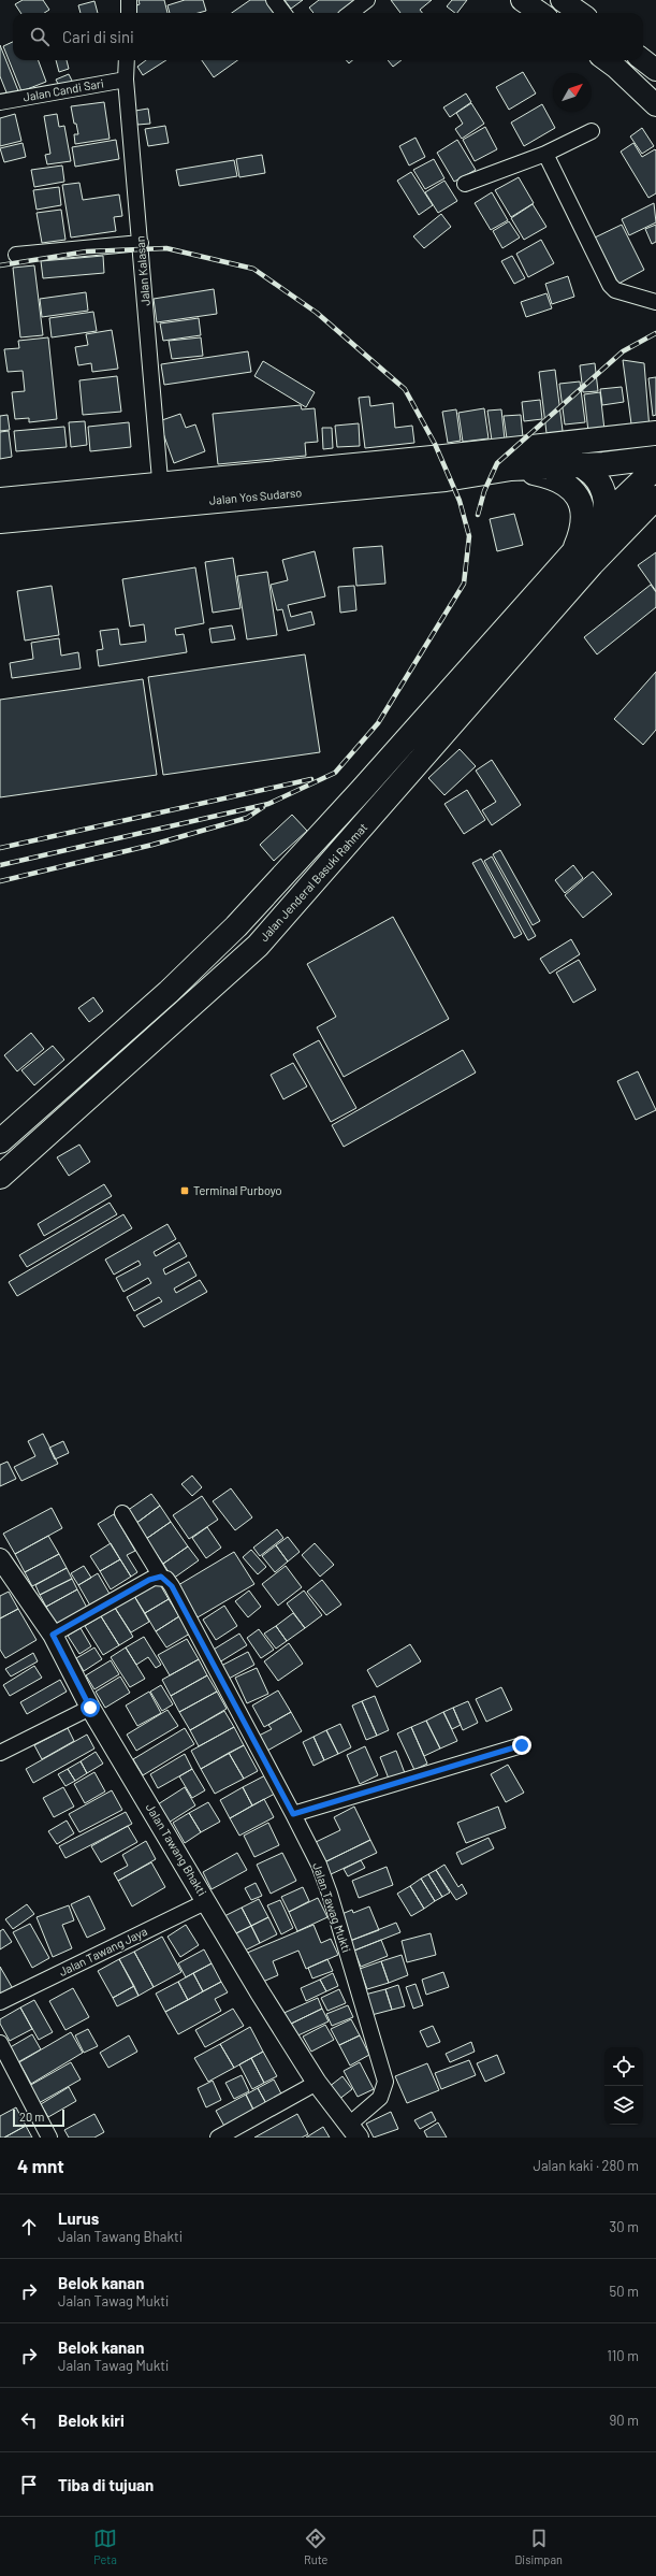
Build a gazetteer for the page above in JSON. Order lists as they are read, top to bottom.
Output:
{
  "streets": {
    "highway": ["Jalan Yos Sudarso", "Jalan Jenderal Basuki Rahmat"],
    "street": [
      "Jalan Candi Sari",
      "Jalan Kalasan",
      "Jalan Tawang Bhakti",
      "Jalan Tawag Mukti",
      "Jalan Tawang Jaya"
    ]
  },
  "crossings": [
    ["Jalan Candi Sari", "Jalan Kalasan"],
    ["Jalan Kalasan", "Jalan Yos Sudarso"],
    ["Jalan Tawang Bhakti", "Jalan Tawag Mukti"],
    ["Jalan Tawang Bhakti", "Jalan Tawang Jaya"]
  ],
  "places": {
    "transit": ["Terminal Purboyo"]
  },
  "scale_bar": "20 m",
  "north": "top right",
  "page": {
    "search": "Cari di sini",
    "scale": "20 m",
    "heading": ["4 mnt", "Jalan kaki · 280 m"],
    "list": [
      ["Lurus", "Jalan Tawang Bhakti", "30 m"],
      ["Belok kanan", "Jalan Tawag Mukti", "50 m"],
      ["Belok kanan", "Jalan Tawag Mukti", "110 m"],
      ["Belok kiri", "90 m"],
      "Tiba di tujuan"
    ],
    "nav": ["Peta", "Rute", "Disimpan"]
  }
}
